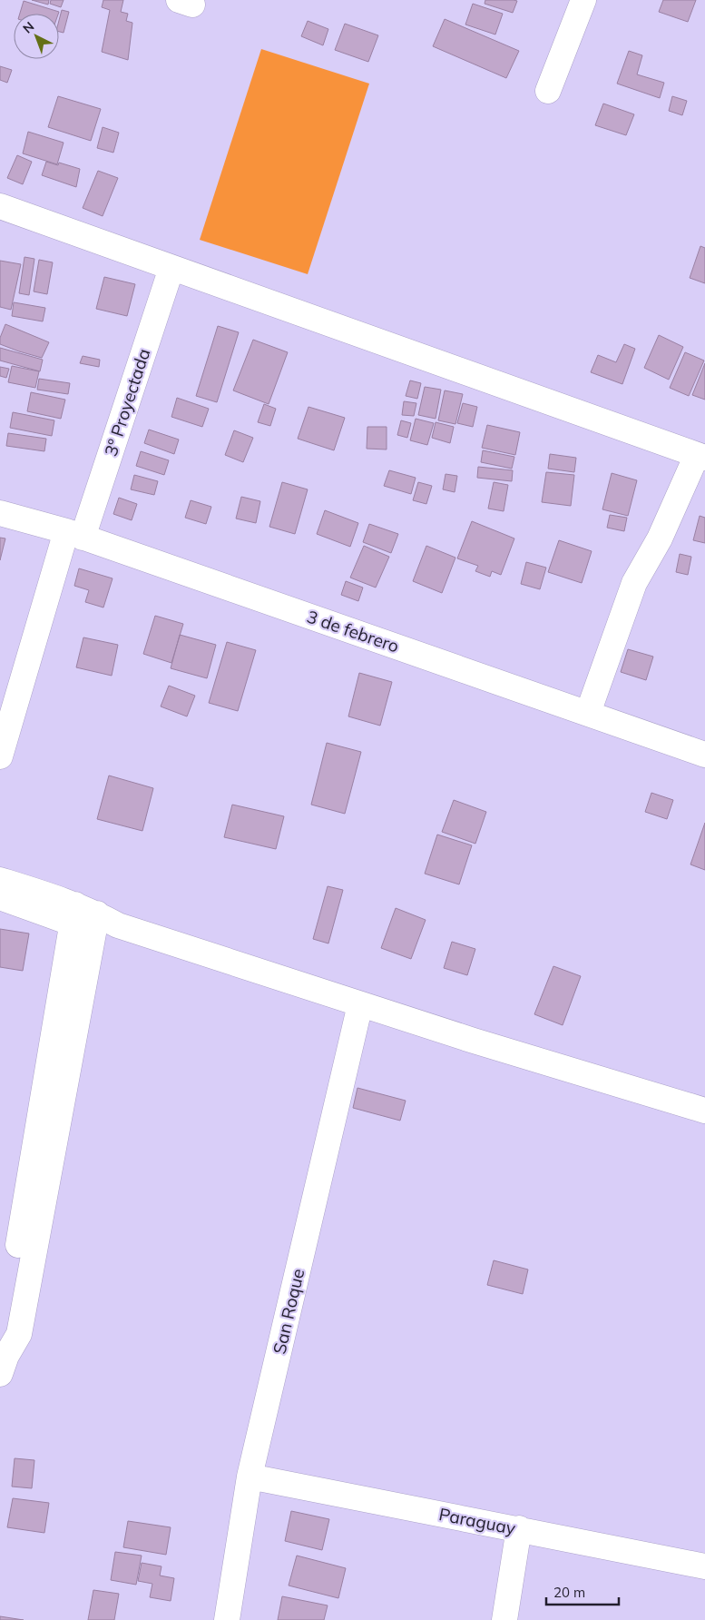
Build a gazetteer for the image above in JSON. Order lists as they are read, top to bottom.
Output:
{
  "streets": {
    "street": [
      "3º Proyectada",
      "3 de febrero",
      "San Roque",
      "Paraguay"
    ]
  },
  "crossings": [
    ["3º Proyectada", "3 de febrero"],
    ["San Roque", "Paraguay"]
  ],
  "scale_bar": "20 m",
  "north": "top left"
}
